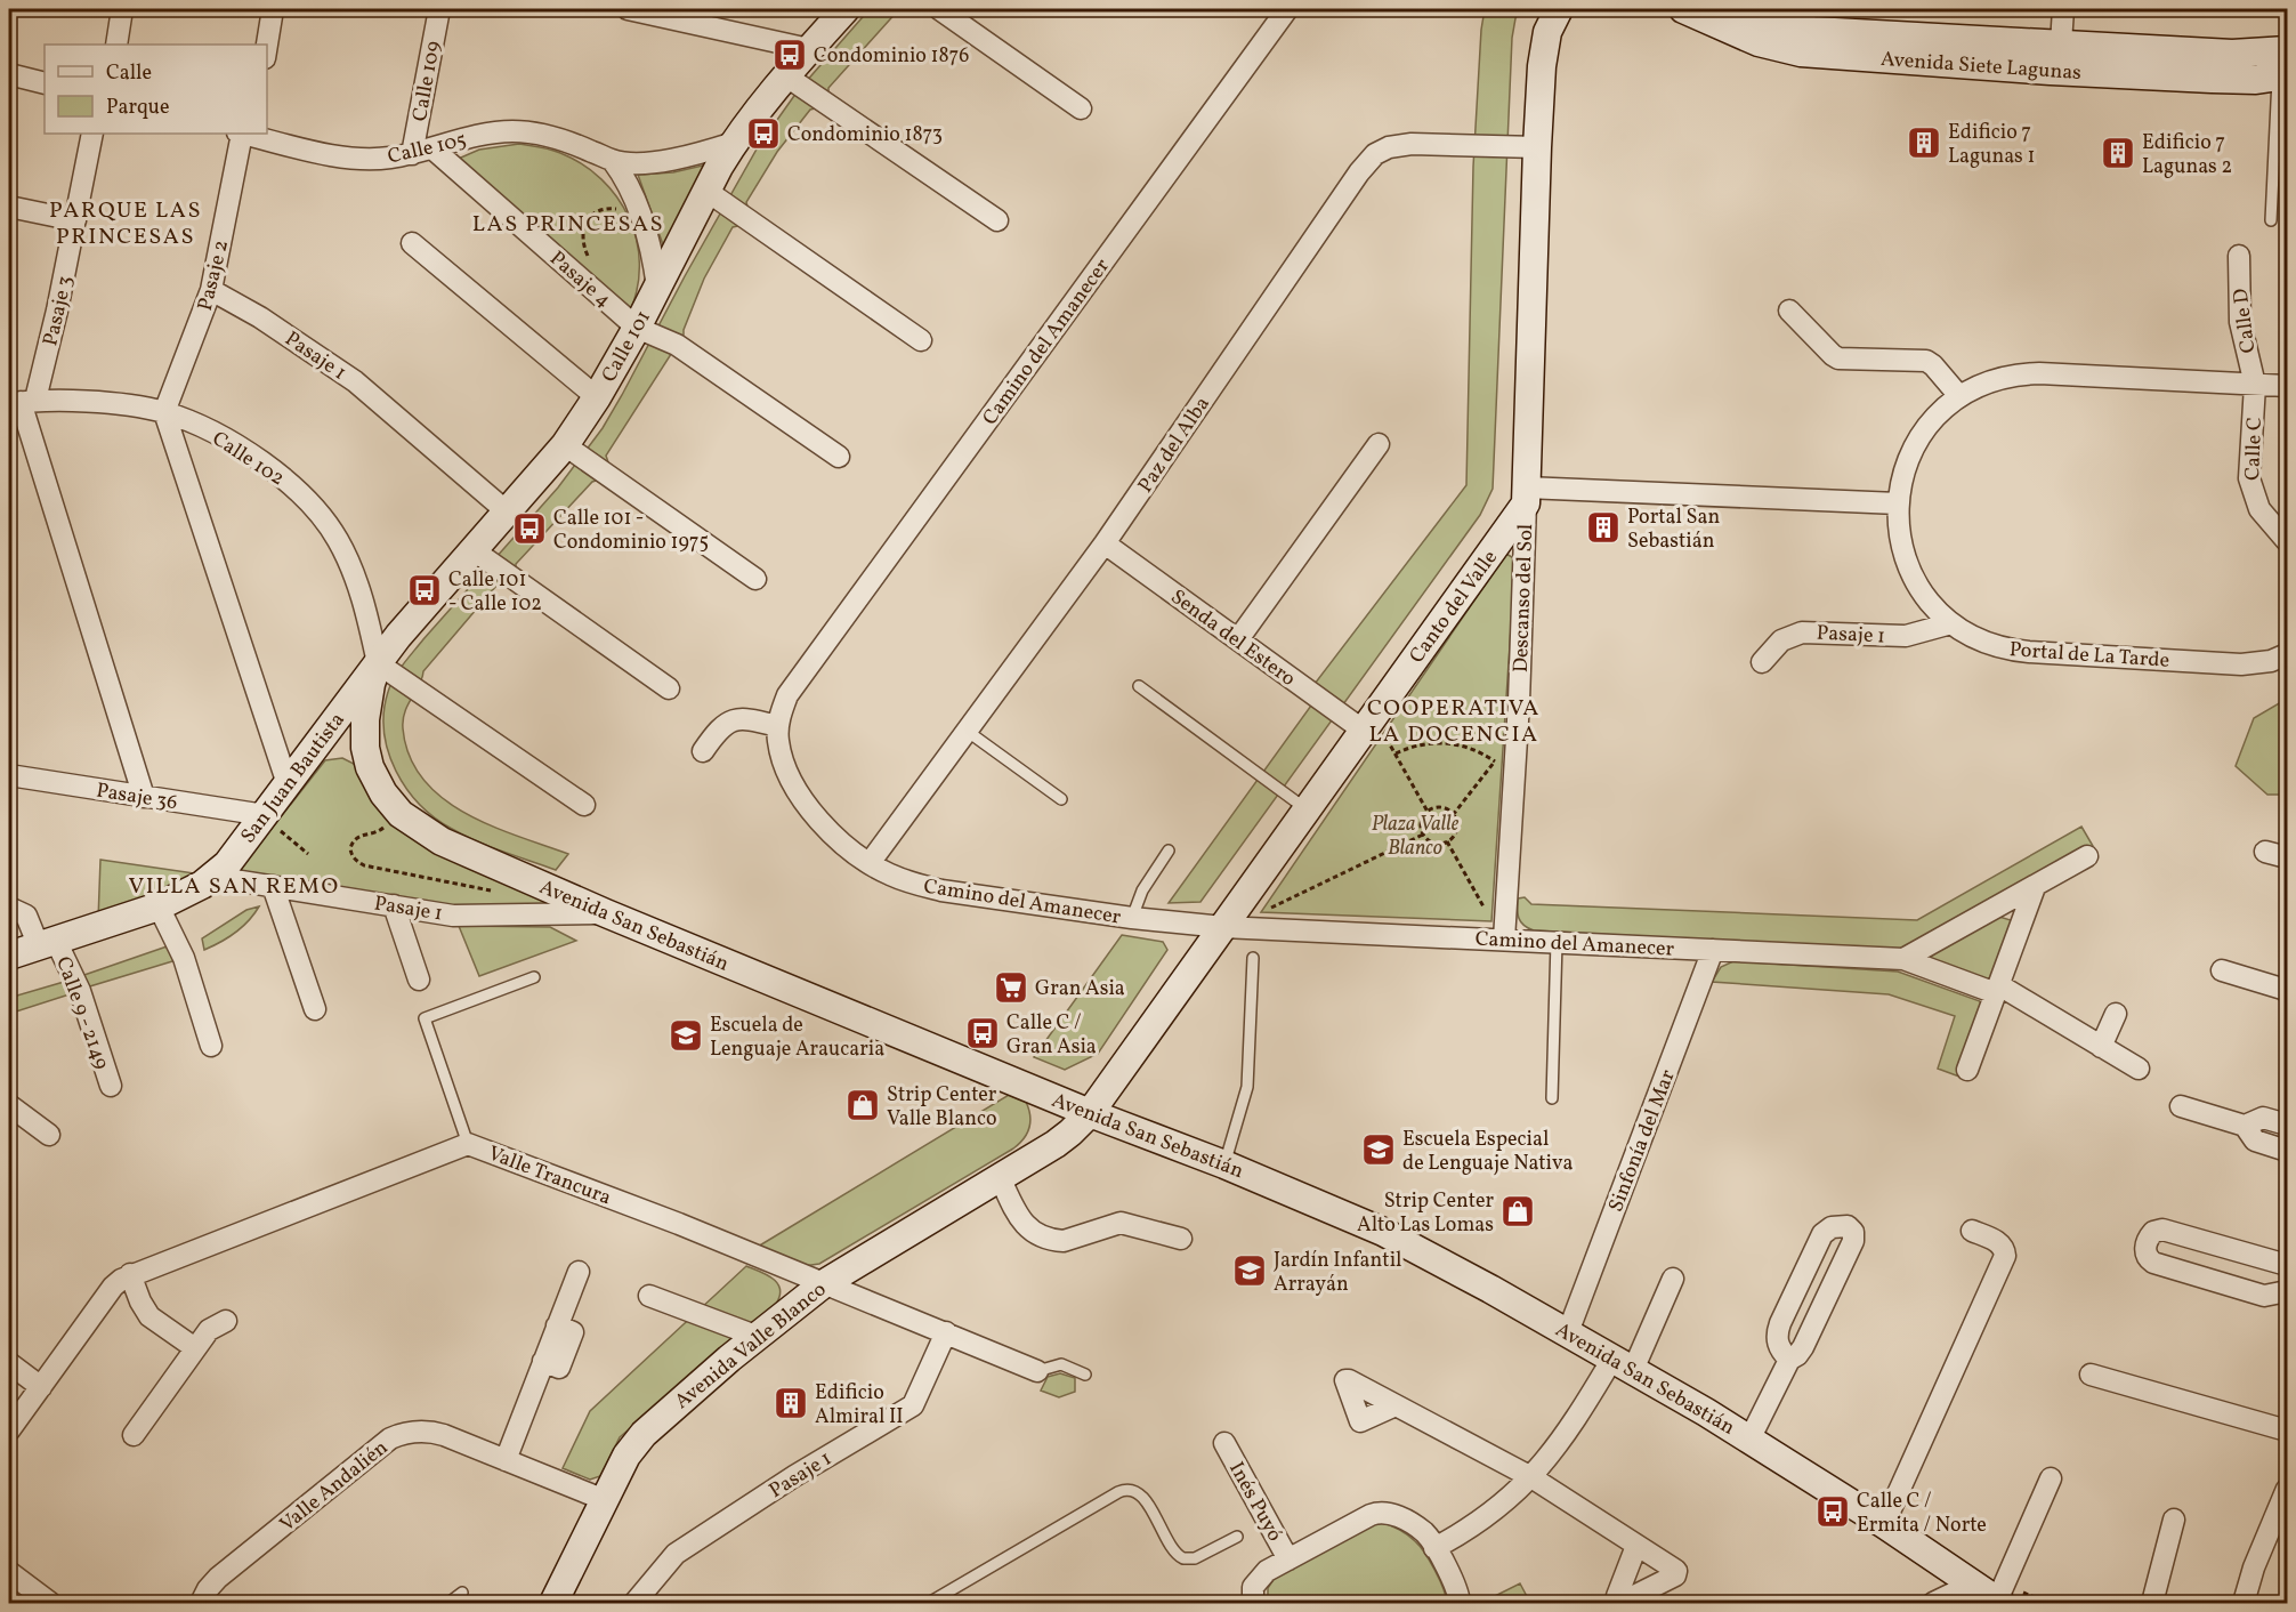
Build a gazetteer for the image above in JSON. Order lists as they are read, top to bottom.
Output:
{
  "streets": {
    "street": [
      "Avenida Siete Lagunas",
      "Calle 109",
      "Calle 105",
      "Pasaje 2",
      "Pasaje 4",
      "Pasaje 3",
      "Calle D",
      "Camino del Amanecer",
      "Calle 101",
      "Pasaje 1",
      "Paz del Alba",
      "Calle C",
      "Calle 102",
      "Descanso del Sol",
      "Canto del Valle",
      "Senda del Estero",
      "Portal de La Tarde",
      "San Juan Bautista",
      "Pasaje 36",
      "Avenida San Sebastián",
      "Calle 9 - 2149",
      "Sinfonía del Mar",
      "Valle Trancura",
      "Avenida Valle Blanco",
      "Valle Andalién",
      "Inés Puyó"
    ]
  },
  "crossings": [
    ["Calle 109", "Calle 105"],
    ["Calle 109", "Pasaje 4"],
    ["Calle 105", "Pasaje 2"],
    ["Calle 105", "Pasaje 4"],
    ["Calle 105", "Calle 101"],
    ["Pasaje 2", "Pasaje 1"],
    ["Pasaje 2", "Calle 102"],
    ["Pasaje 4", "Calle 101"],
    ["Pasaje 3", "Calle 102"],
    ["Calle D", "Calle C"],
    ["Calle D", "Portal de La Tarde"],
    ["Camino del Amanecer", "Paz del Alba"],
    ["Camino del Amanecer", "Descanso del Sol"],
    ["Camino del Amanecer", "Canto del Valle"],
    ["Camino del Amanecer", "Sinfonía del Mar"],
    ["Calle 101", "Pasaje 1"],
    ["Calle 101", "Calle 102"],
    ["Calle 101", "San Juan Bautista"],
    ["Calle 101", "Avenida San Sebastián"],
    ["Pasaje 1", "Portal de La Tarde"],
    ["Pasaje 1", "San Juan Bautista"],
    ["Pasaje 1", "Avenida San Sebastián"],
    ["Pasaje 1", "Valle Trancura"],
    ["Paz del Alba", "Senda del Estero"],
    ["Calle C", "Portal de La Tarde"],
    ["Calle 102", "San Juan Bautista"],
    ["Calle 102", "Avenida San Sebastián"],
    ["Descanso del Sol", "Canto del Valle"],
    ["Canto del Valle", "Senda del Estero"],
    ["Canto del Valle", "Avenida San Sebastián"],
    ["Canto del Valle", "Avenida Valle Blanco"],
    ["San Juan Bautista", "Pasaje 36"],
    ["San Juan Bautista", "Avenida San Sebastián"],
    ["San Juan Bautista", "Calle 9 - 2149"],
    ["Avenida San Sebastián", "Sinfonía del Mar"],
    ["Avenida San Sebastián", "Avenida Valle Blanco"],
    ["Valle Trancura", "Avenida Valle Blanco"],
    ["Avenida Valle Blanco", "Valle Andalién"]
  ],
  "districts": [
    "PARQUE LAS PRINCESAS",
    "LAS PRINCESAS",
    "COOPERATIVA LA DOCENCIA",
    "VILLA SAN REMO"
  ],
  "parks": ["Plaza Valle Blanco"],
  "places": {
    "bus stop": [
      "Condominio 1876",
      "Condominio 1873",
      "Calle 101 - Condominio 1975",
      "Calle 101 - Calle 102",
      "Calle C / Gran Asia",
      "Calle C / Ermita / Norte"
    ],
    "building": [
      "Edificio 7 Lagunas 1",
      "Edificio 7 Lagunas 2",
      "Portal San Sebastián",
      "Edificio Almiral II"
    ],
    "supermarket": ["Gran Asia"],
    "school or university": ["Escuela de Lenguaje Araucaria", "Escuela Especial de Lenguaje Nativa", "Jardín Infantil Arrayán"],
    "shop": ["Strip Center Valle Blanco", "Strip Center Alto Las Lomas"]
  },
  "legend": ["Calle", "Parque"]
}
